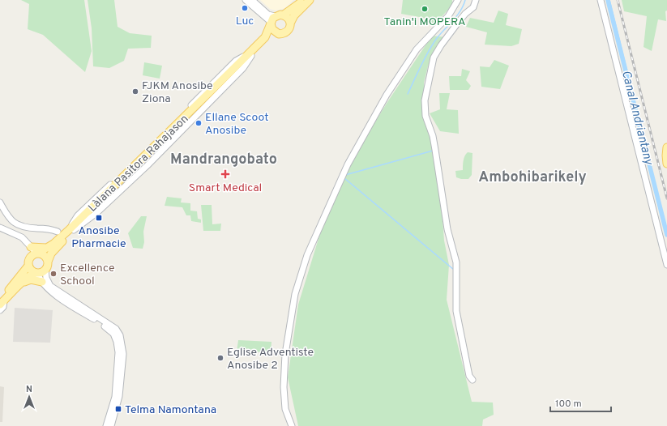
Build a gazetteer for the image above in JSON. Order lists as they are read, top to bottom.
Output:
{
  "streets": {
    "main road": ["Làlana Pasitora Rahajason"]
  },
  "districts": ["Mandrangobato", "Ambohibarikely"],
  "water": ["Canal Andriantany"],
  "places": {
    "other": [
      "Luc",
      "Tanin'i MOPERA",
      "FJKM Anosibe Ziona",
      "Ellane Scoot Anosibe",
      "Excellence School",
      "Eglise Adventiste Anosibe 2"
    ],
    "health": ["Smart Medical"],
    "transit": ["Anosibe Pharmacie", "Telma Namontana"]
  },
  "scale_bar": "100 m",
  "north": "top"
}
